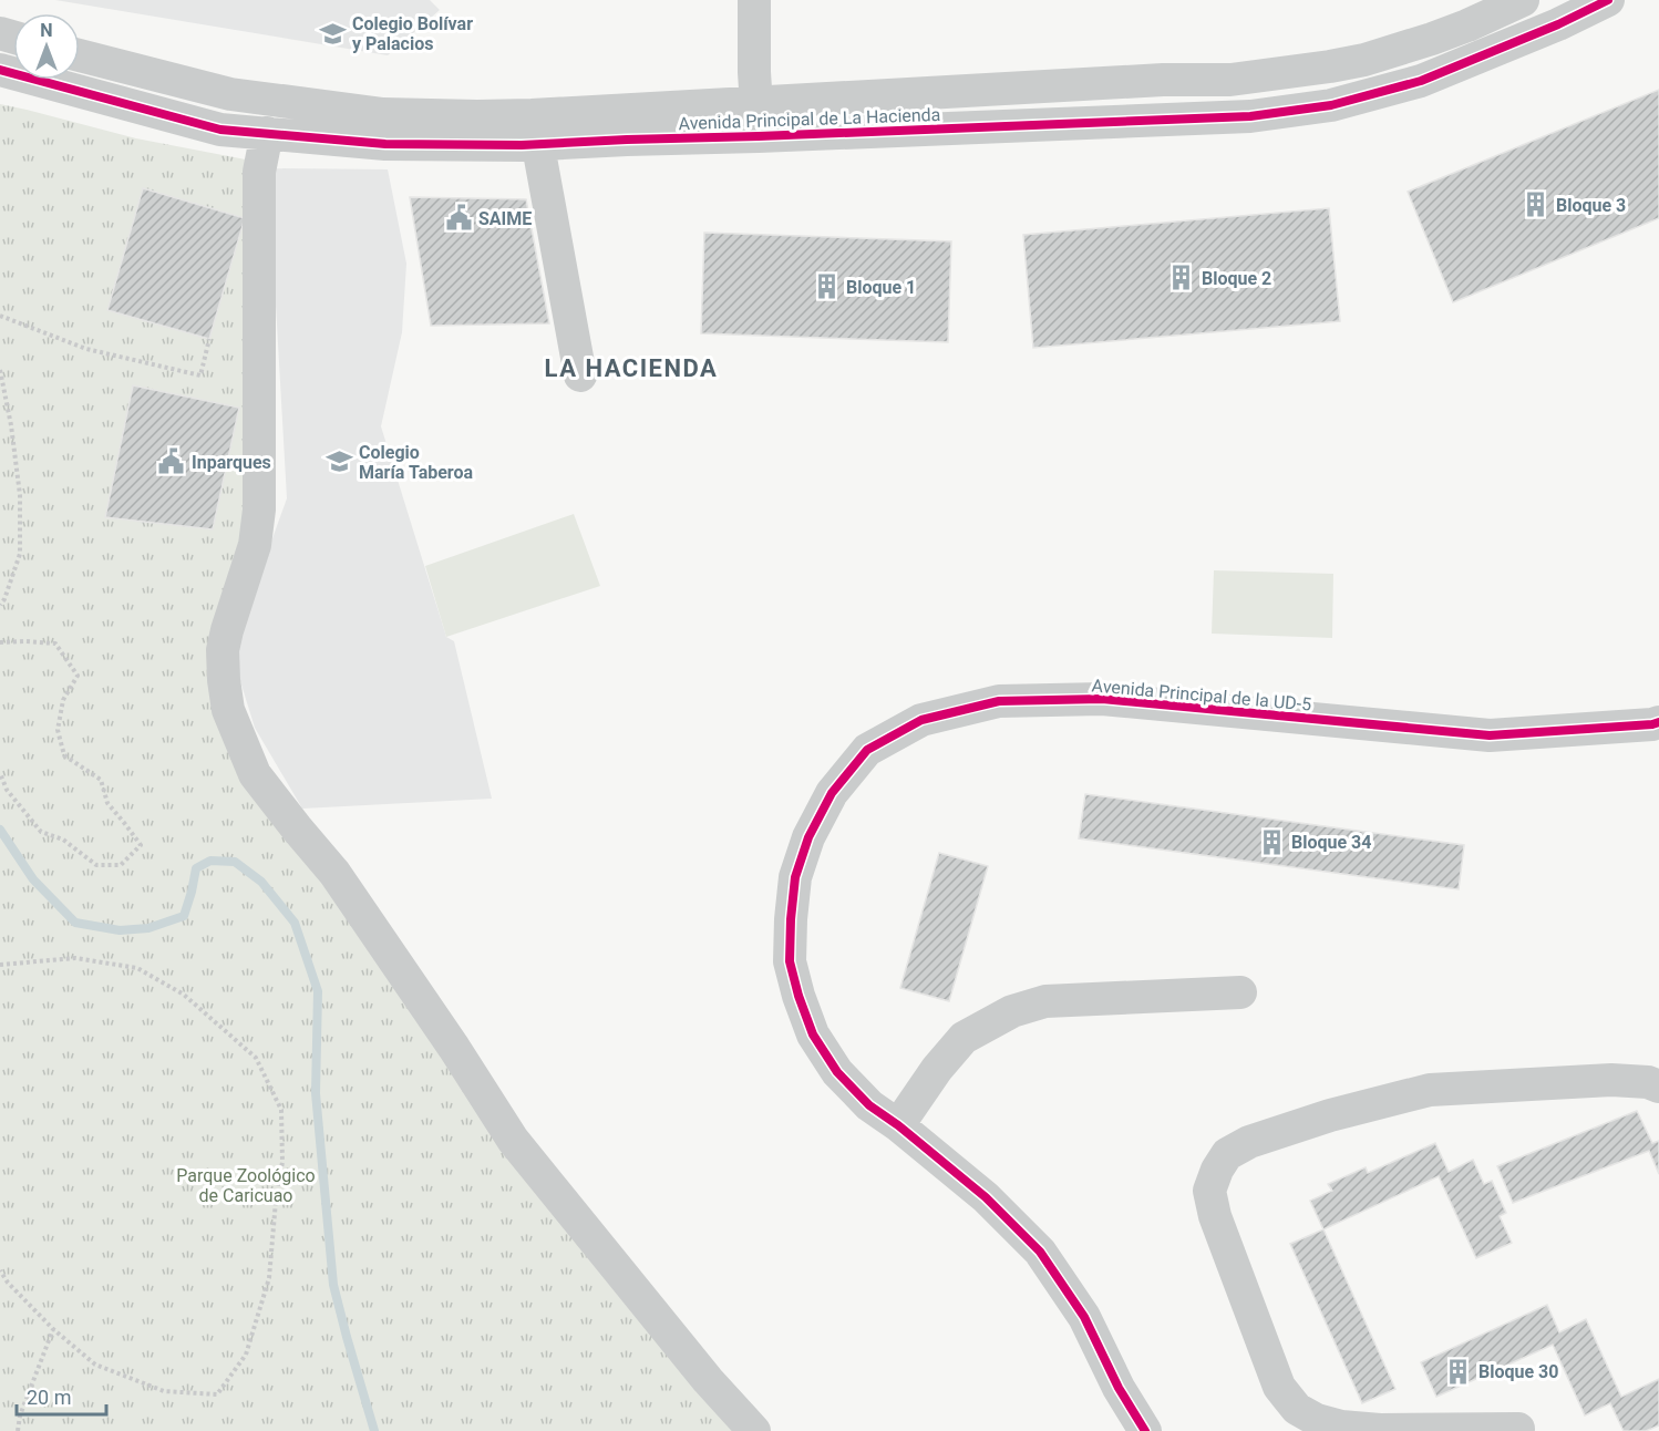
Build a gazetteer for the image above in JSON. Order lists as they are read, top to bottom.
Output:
{
  "streets": {
    "street": ["Avenida Principal de La Hacienda", "Avenida Principal de la UD-5"]
  },
  "districts": ["LA HACIENDA"],
  "parks": ["Parque Zoológico de Caricuao"],
  "places": {
    "school or university": ["Colegio Bolívar y Palacios", "Colegio María Taberoa"],
    "building": [
      "Bloque 3",
      "Bloque 2",
      "Bloque 1",
      "Bloque 34",
      "Bloque 30"
    ],
    "public building": ["SAIME", "Inparques"]
  },
  "scale_bar": "20 m",
  "north": "top"
}
